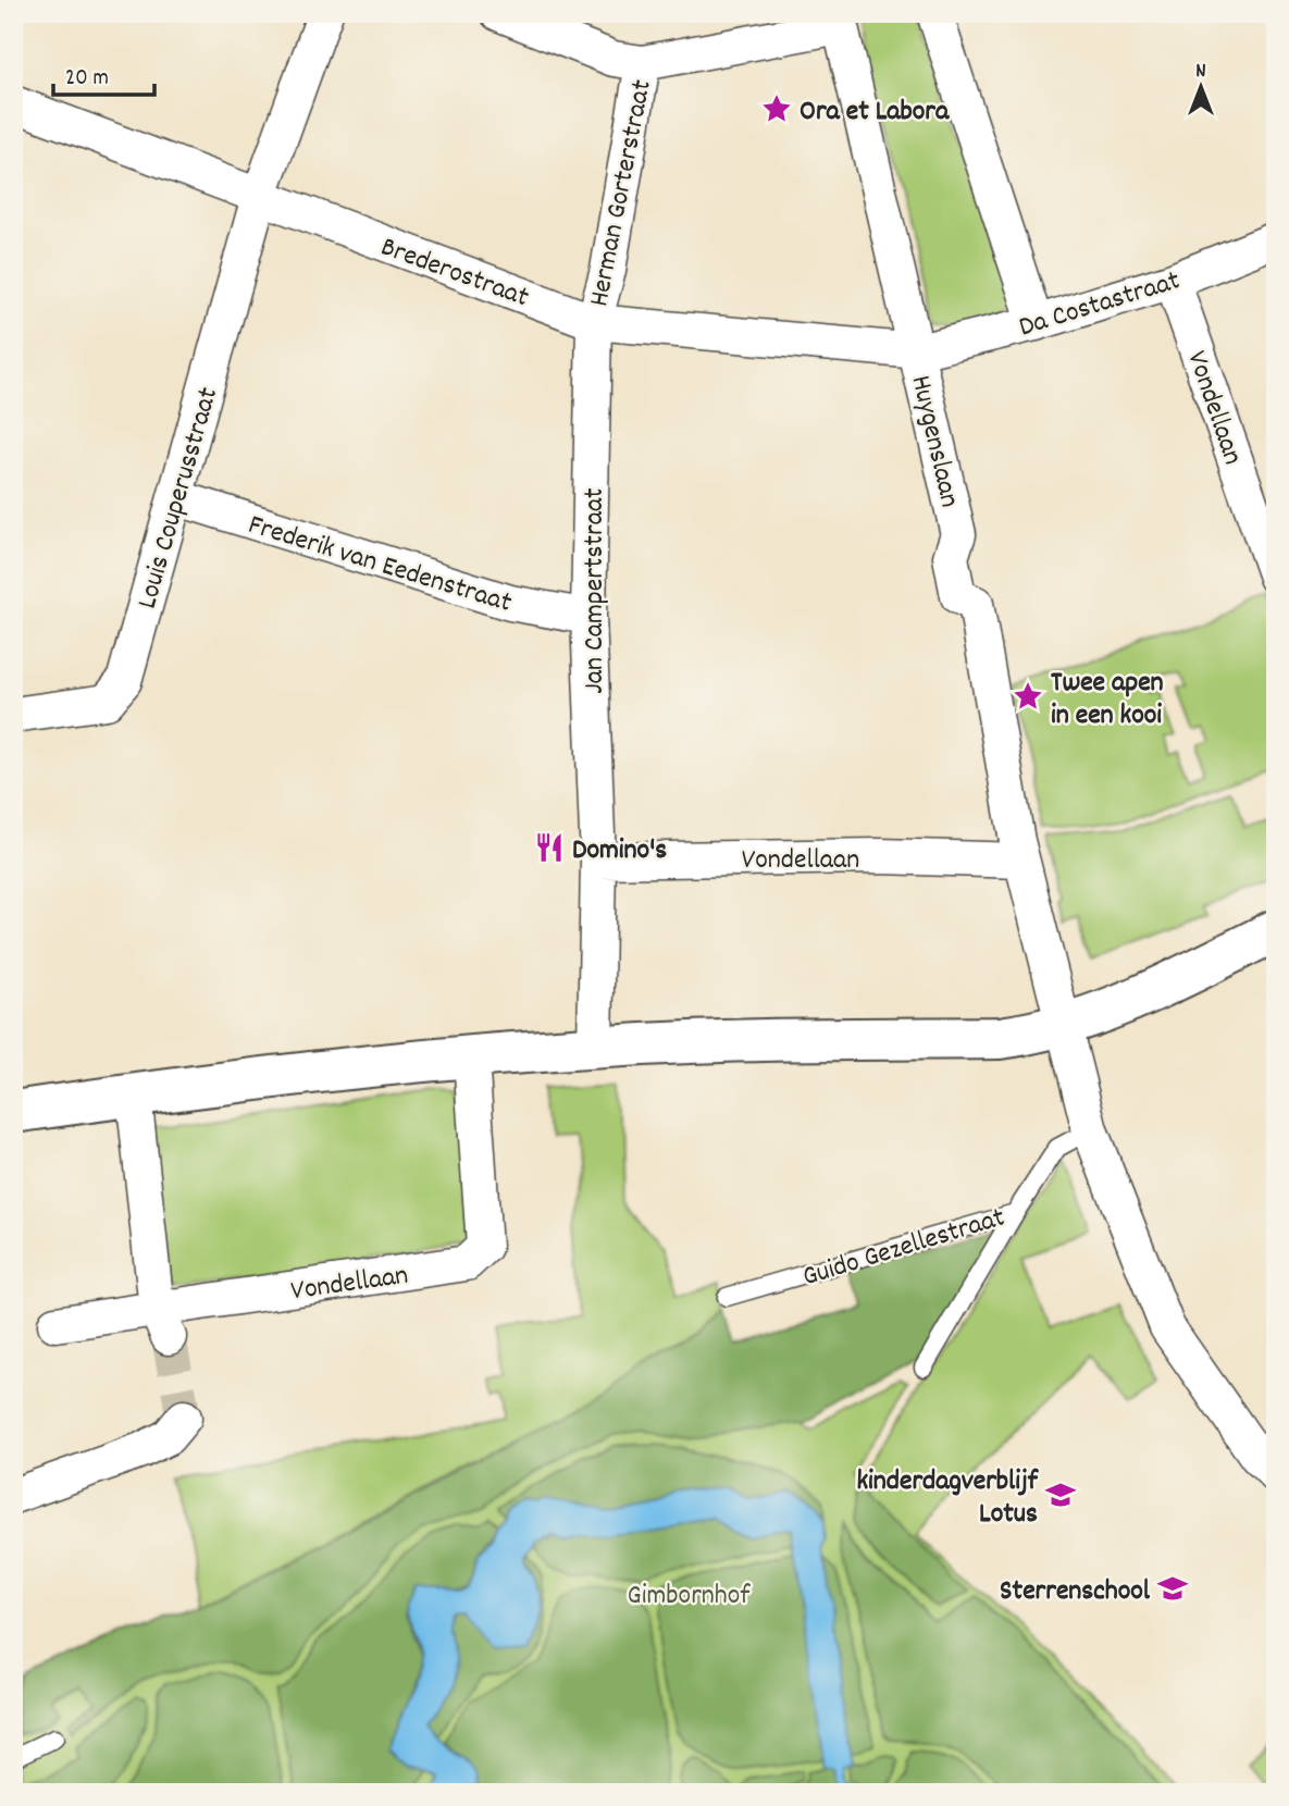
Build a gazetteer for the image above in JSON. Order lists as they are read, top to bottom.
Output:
{
  "streets": {
    "street": [
      "Herman Gorterstraat",
      "Brederostraat",
      "Da Costastraat",
      "Vondellaan",
      "Huygenslaan",
      "Louis Couperusstraat",
      "Frederik van Eedenstraat",
      "Jan Campertstraat"
    ],
    "lane": ["Guido Gezellestraat"]
  },
  "crossings": [
    ["Herman Gorterstraat", "Brederostraat"],
    ["Herman Gorterstraat", "Jan Campertstraat"],
    ["Brederostraat", "Da Costastraat"],
    ["Brederostraat", "Huygenslaan"],
    ["Brederostraat", "Louis Couperusstraat"],
    ["Brederostraat", "Jan Campertstraat"],
    ["Da Costastraat", "Vondellaan"],
    ["Da Costastraat", "Huygenslaan"],
    ["Vondellaan", "Huygenslaan"],
    ["Vondellaan", "Jan Campertstraat"],
    ["Louis Couperusstraat", "Frederik van Eedenstraat"],
    ["Frederik van Eedenstraat", "Jan Campertstraat"]
  ],
  "parks": ["Gimbornhof"],
  "places": {
    "place": ["Ora et Labora", "Twee apen in een kooi"],
    "restaurant": ["Domino's"],
    "school or university": ["kinderdagverblijf Lotus", "Sterrenschool"]
  },
  "scale_bar": "20 m",
  "north": "top"
}
